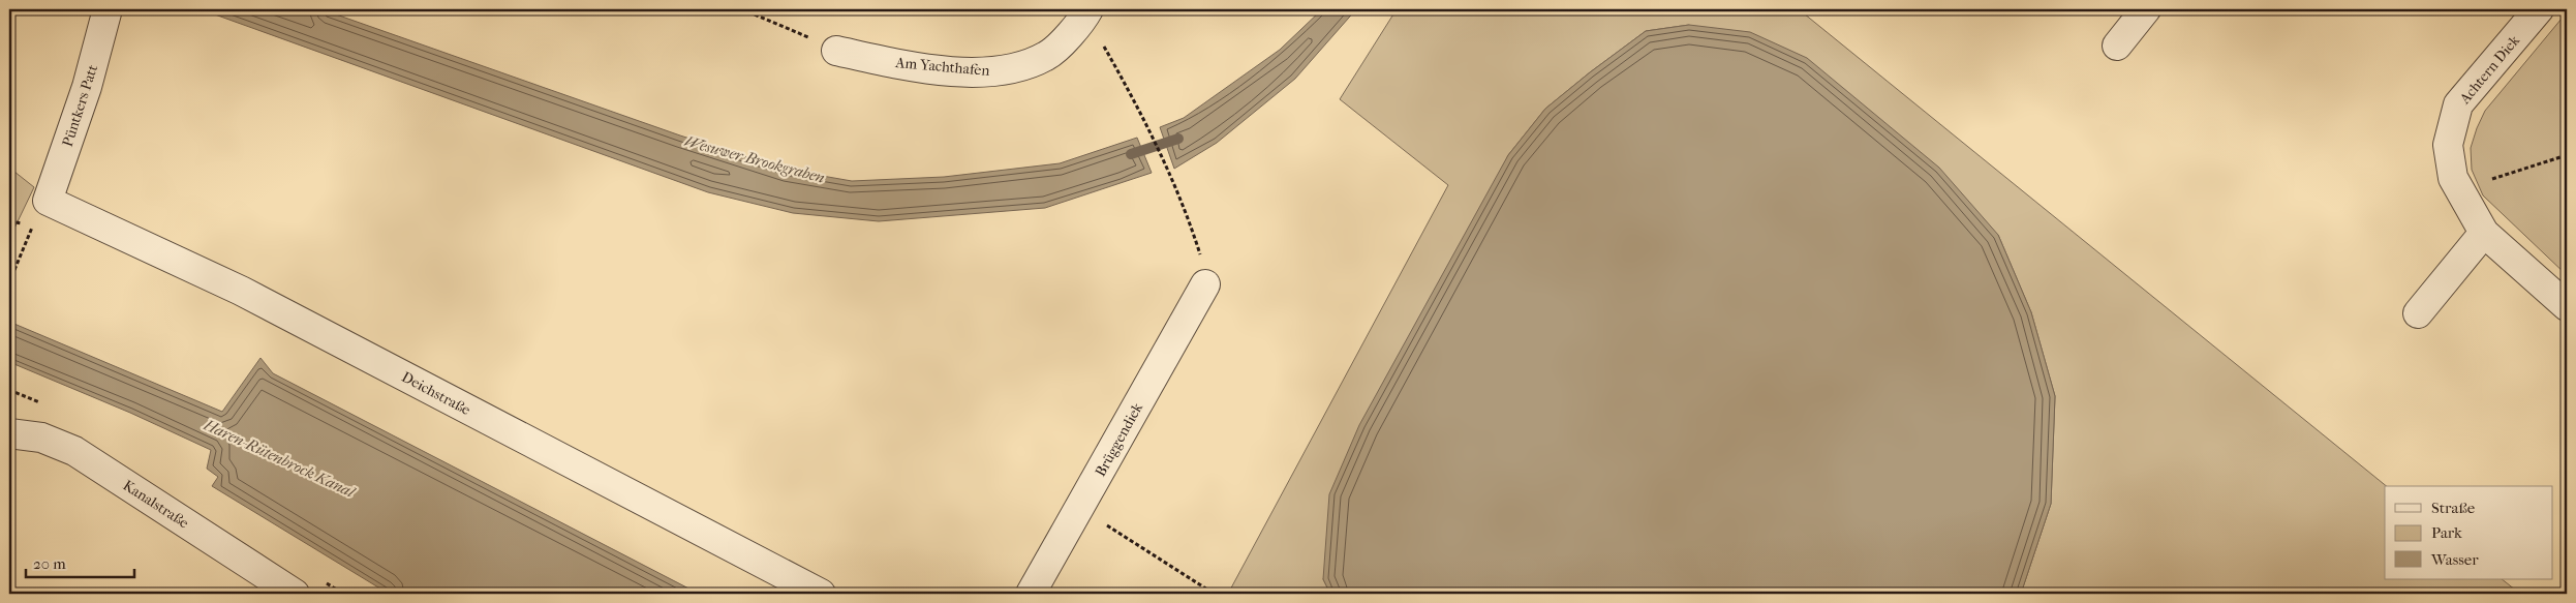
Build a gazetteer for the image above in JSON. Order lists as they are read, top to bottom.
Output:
{
  "streets": {
    "street": [
      "Am Yachthafen",
      "Achtern Diek",
      "Püntkers Patt",
      "Deichstraße",
      "Brüggendiek",
      "Kanalstraße"
    ]
  },
  "crossings": [
    ["Püntkers Patt", "Deichstraße"]
  ],
  "water": ["Wesuwer Brookgraben", "Haren-Rütenbrock Kanal"],
  "legend": ["Straße", "Park", "Wasser"],
  "scale_bar": "20 m"
}
